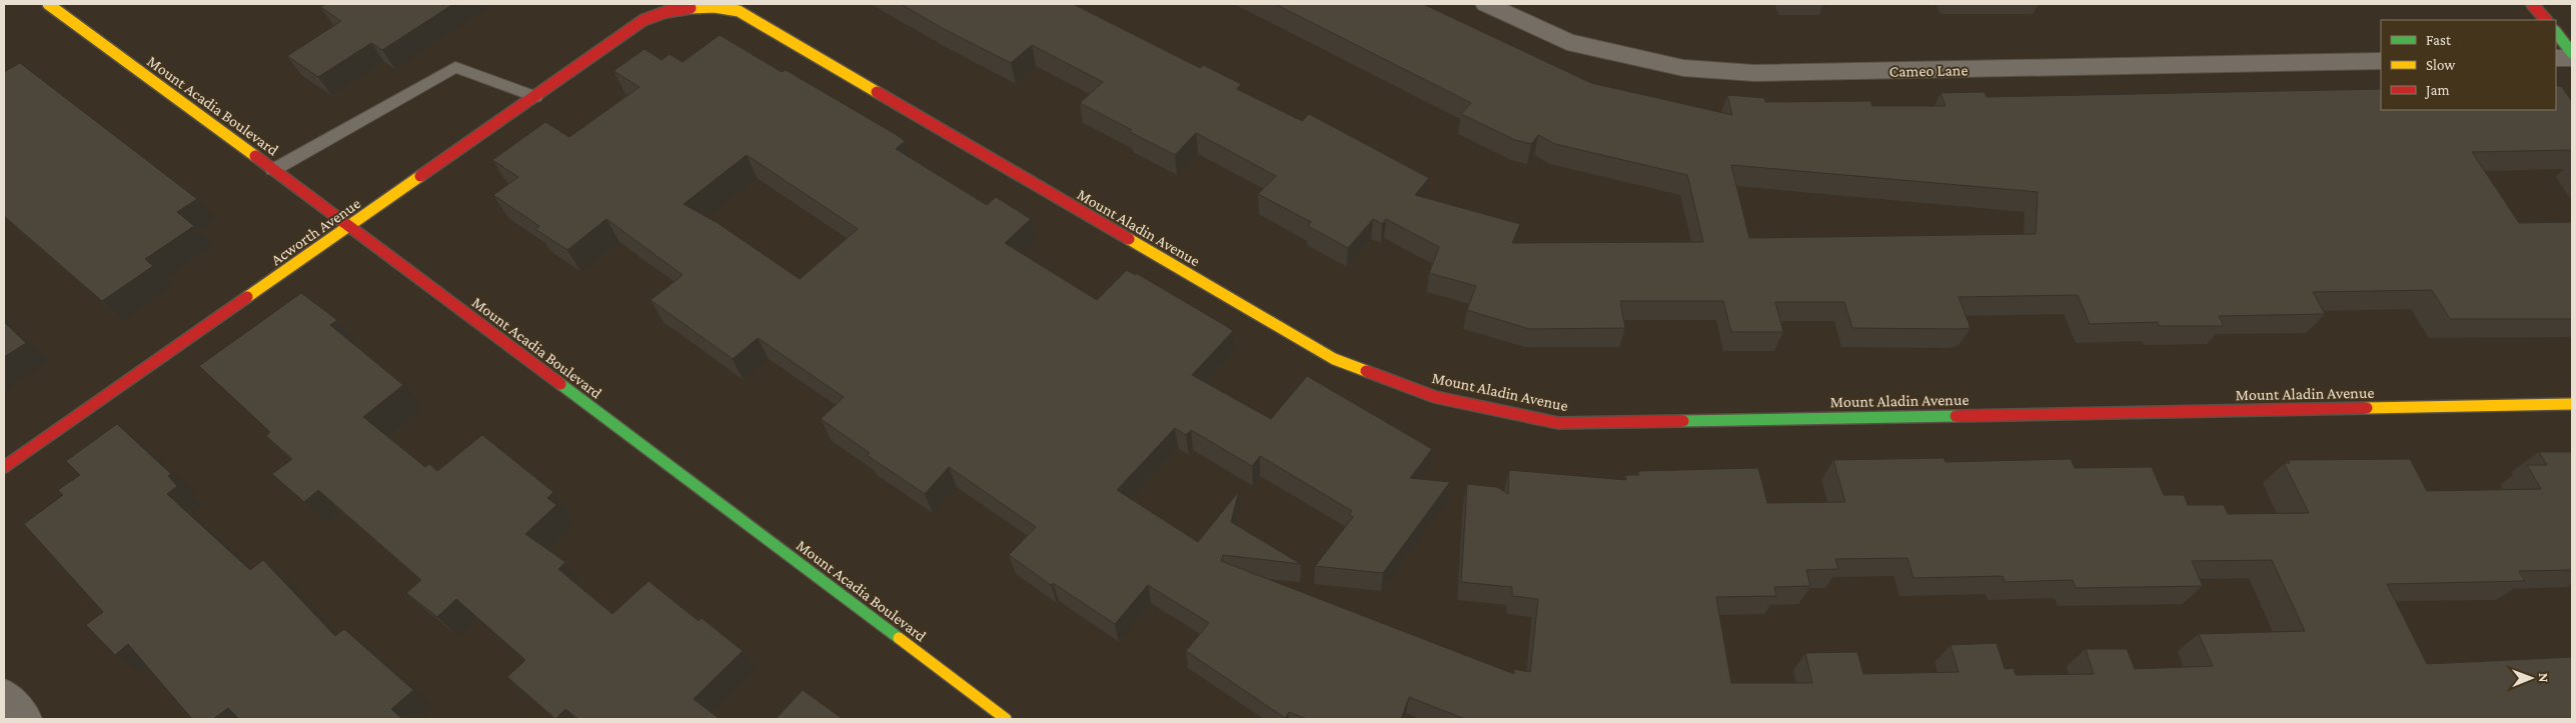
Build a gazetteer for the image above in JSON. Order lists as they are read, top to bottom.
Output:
{
  "streets": {
    "street": [
      "Cameo Lane",
      "Mount Acadia Boulevard",
      "Mount Aladin Avenue",
      "Acworth Avenue"
    ]
  },
  "crossings": [
    ["Mount Acadia Boulevard", "Acworth Avenue"],
    ["Mount Aladin Avenue", "Acworth Avenue"]
  ],
  "legend": ["Fast", "Slow", "Jam"],
  "north": "right"
}
